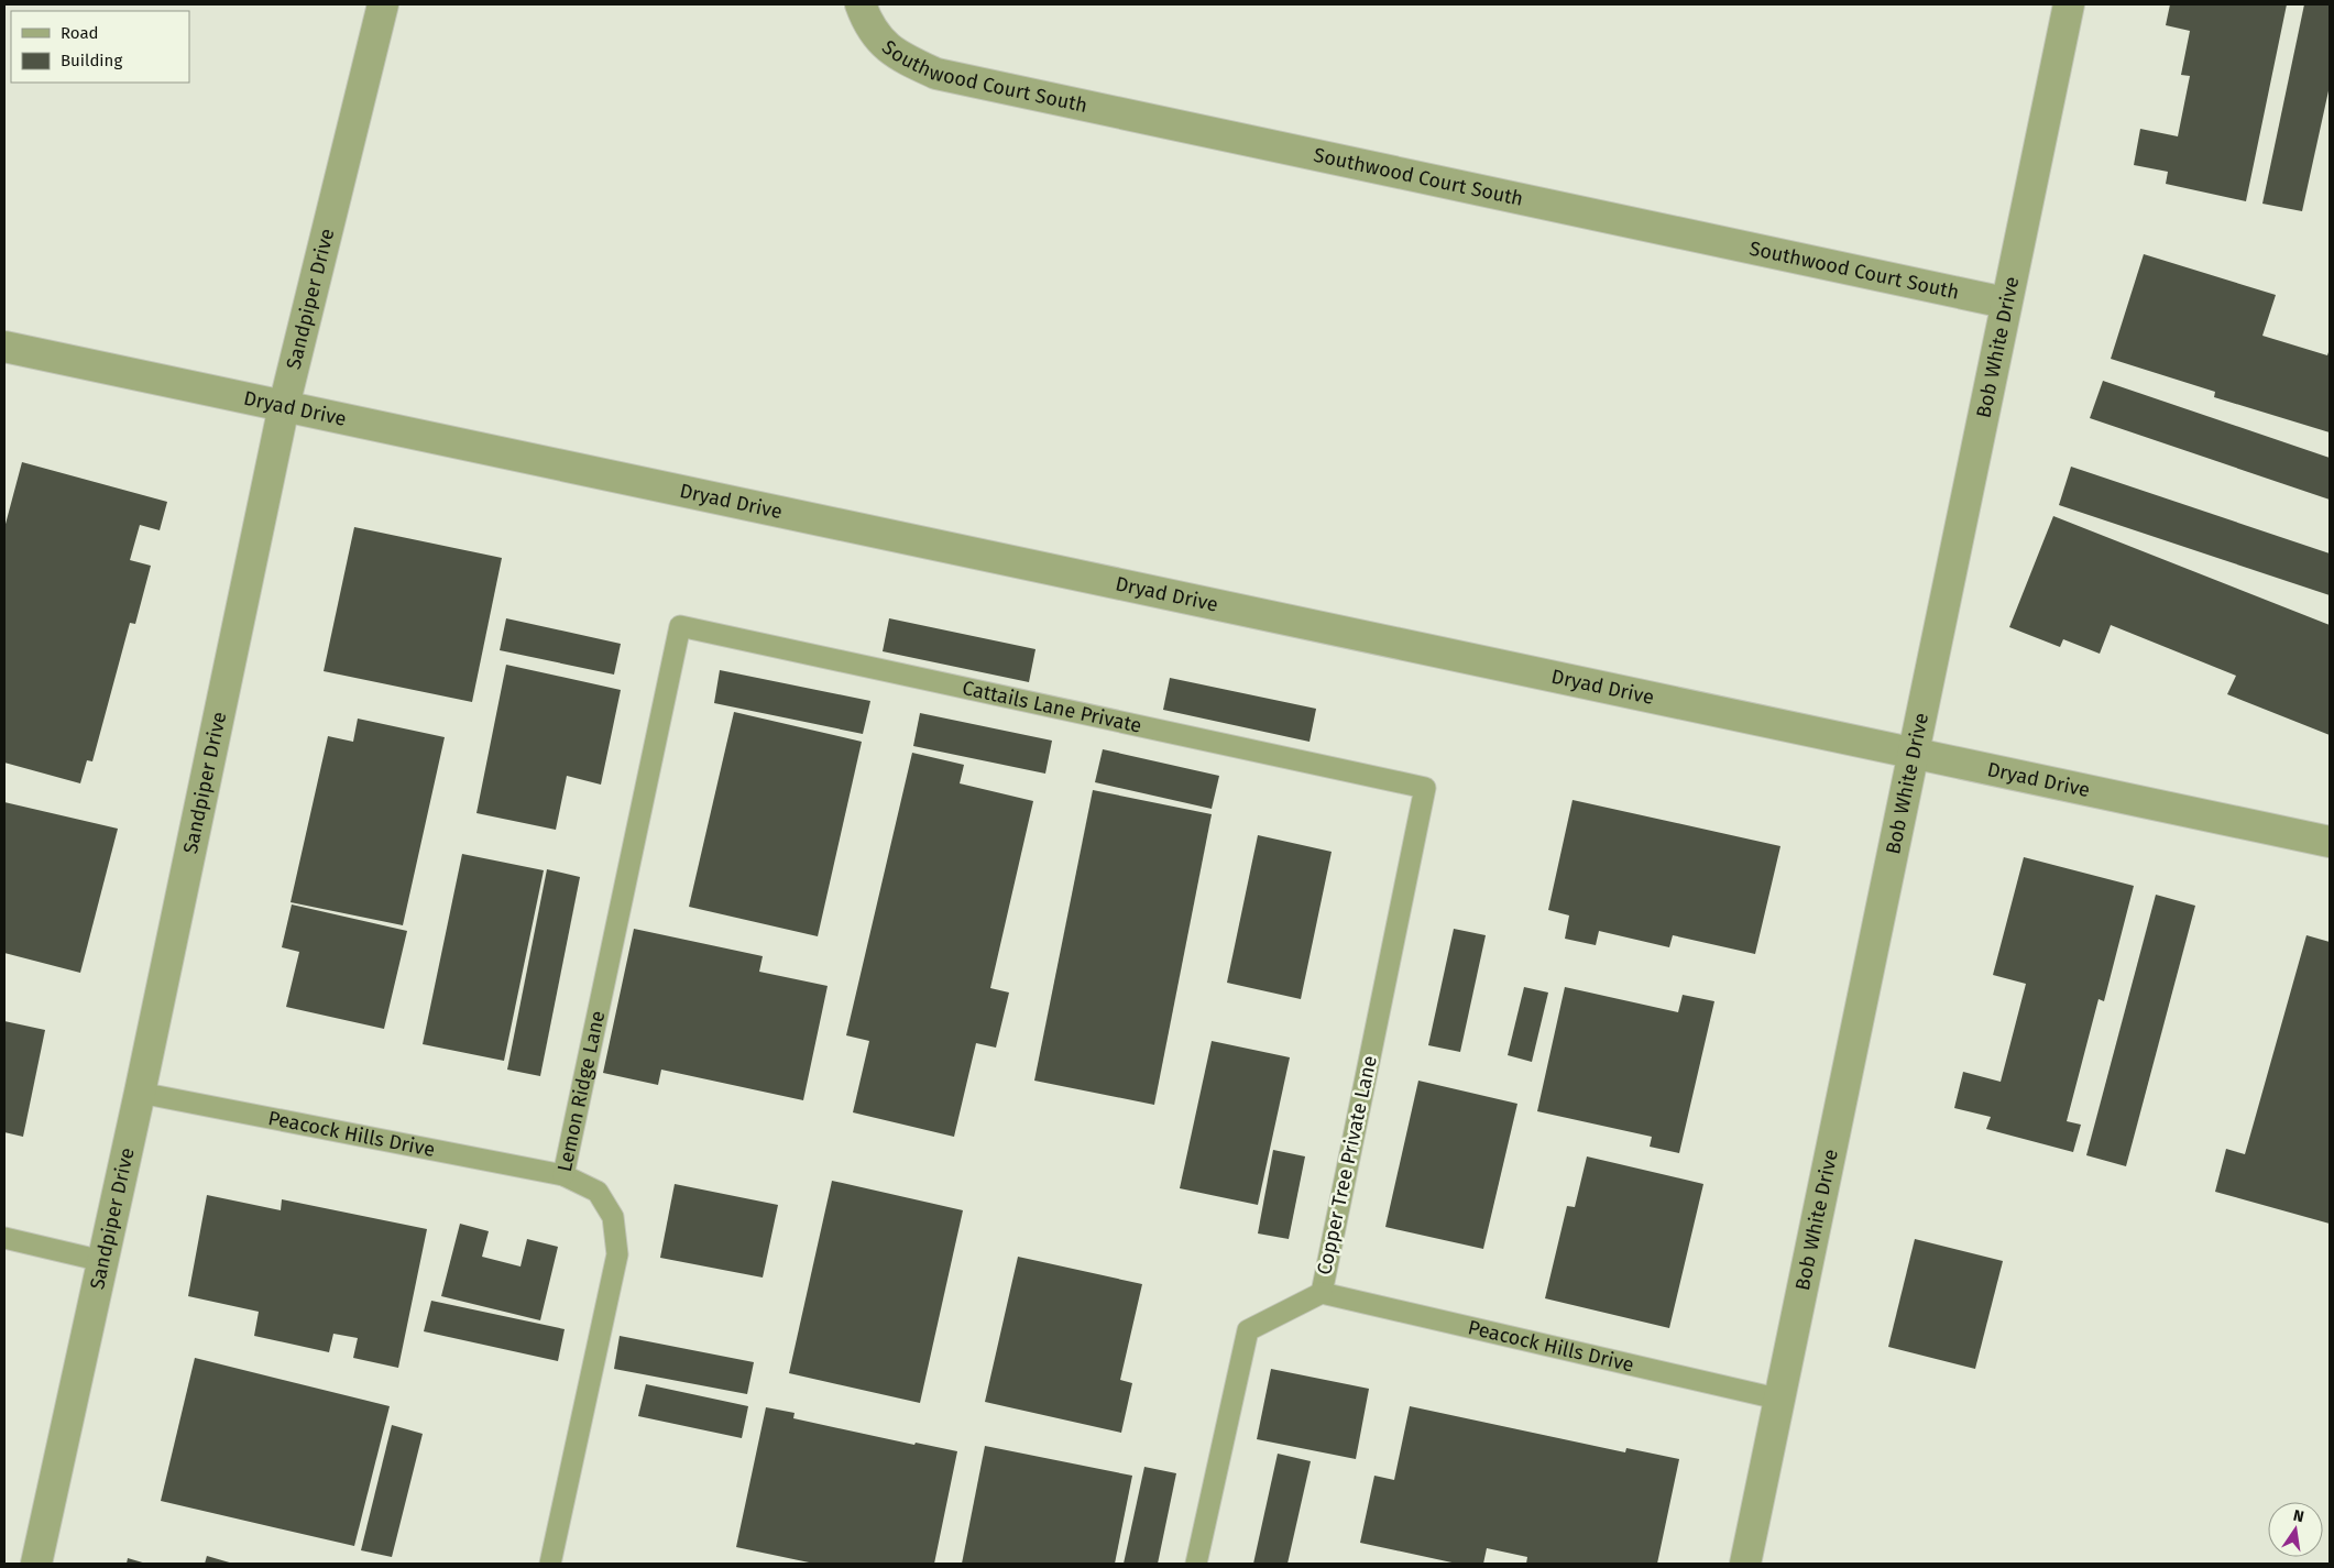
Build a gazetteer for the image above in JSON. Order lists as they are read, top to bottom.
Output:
{
  "streets": {
    "street": [
      "Southwood Court South",
      "Sandpiper Drive",
      "Bob White Drive",
      "Dryad Drive"
    ],
    "lane": [
      "Cattails Lane Private",
      "Lemon Ridge Lane",
      "Peacock Hills Drive",
      "Copper Tree Private Lane"
    ]
  },
  "crossings": [
    ["Southwood Court South", "Bob White Drive"],
    ["Sandpiper Drive", "Dryad Drive"],
    ["Sandpiper Drive", "Peacock Hills Drive"],
    ["Bob White Drive", "Dryad Drive"],
    ["Bob White Drive", "Peacock Hills Drive"],
    ["Cattails Lane Private", "Lemon Ridge Lane"],
    ["Cattails Lane Private", "Copper Tree Private Lane"],
    ["Lemon Ridge Lane", "Peacock Hills Drive"],
    ["Peacock Hills Drive", "Copper Tree Private Lane"]
  ],
  "legend": ["Road", "Building"],
  "north": "top"
}
